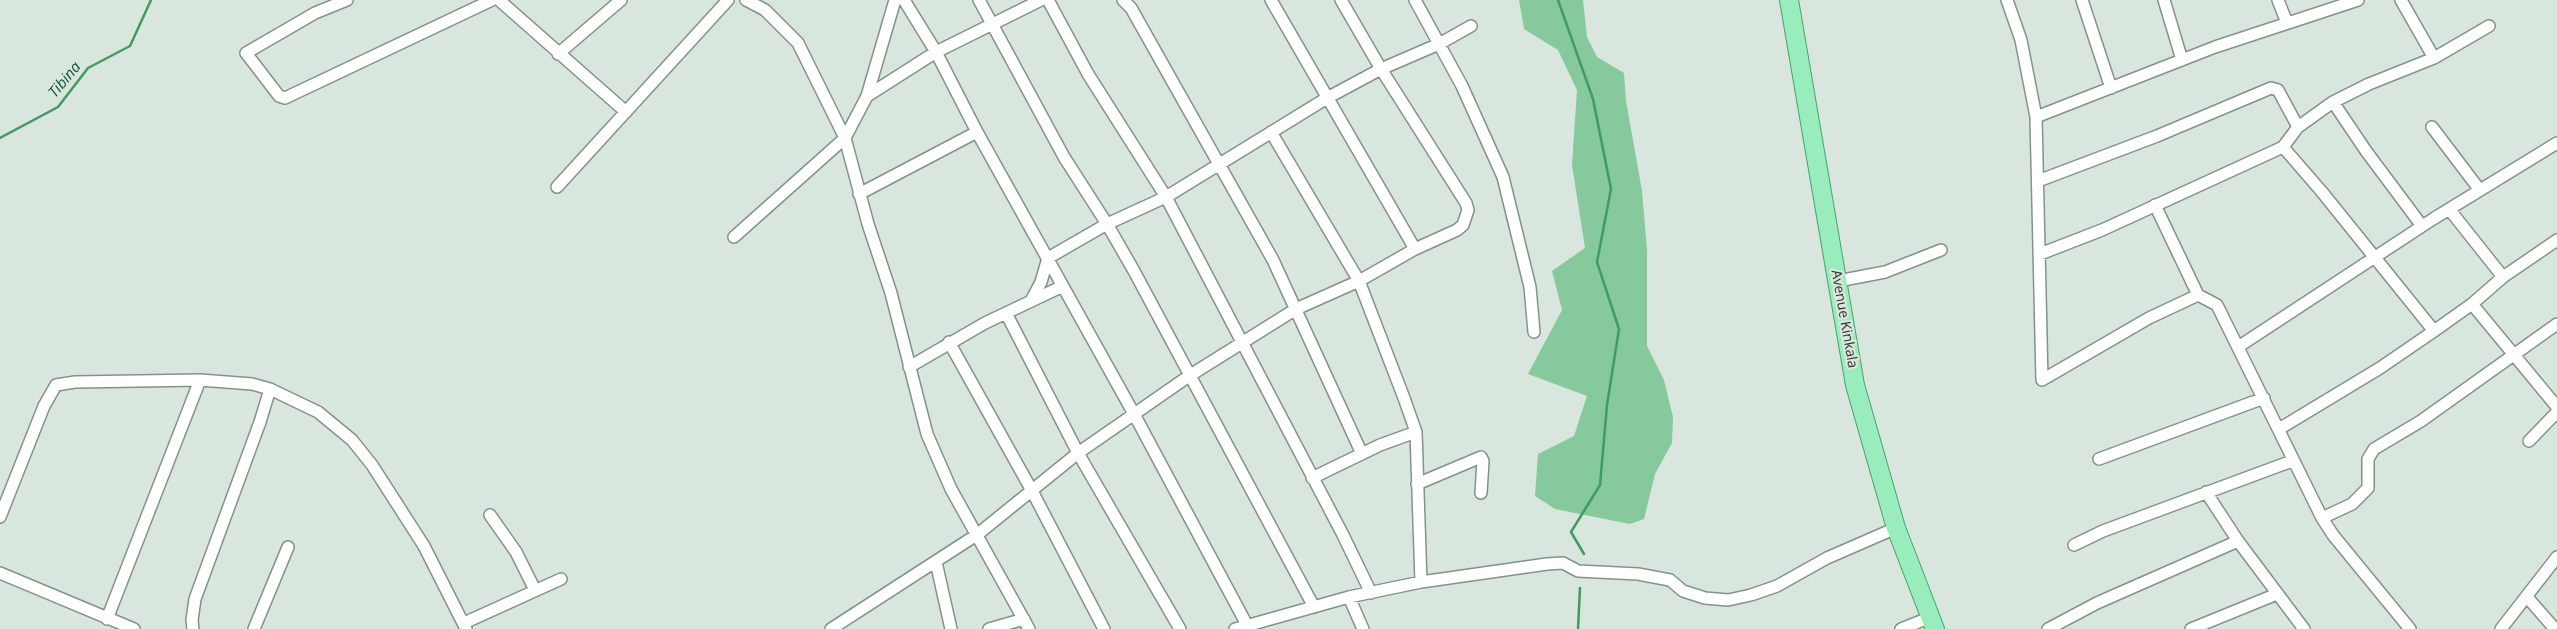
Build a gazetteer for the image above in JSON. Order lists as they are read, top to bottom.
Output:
{
  "streets": {
    "main road": ["Avenue Kinkala"]
  },
  "water": ["Tibina"]
}
